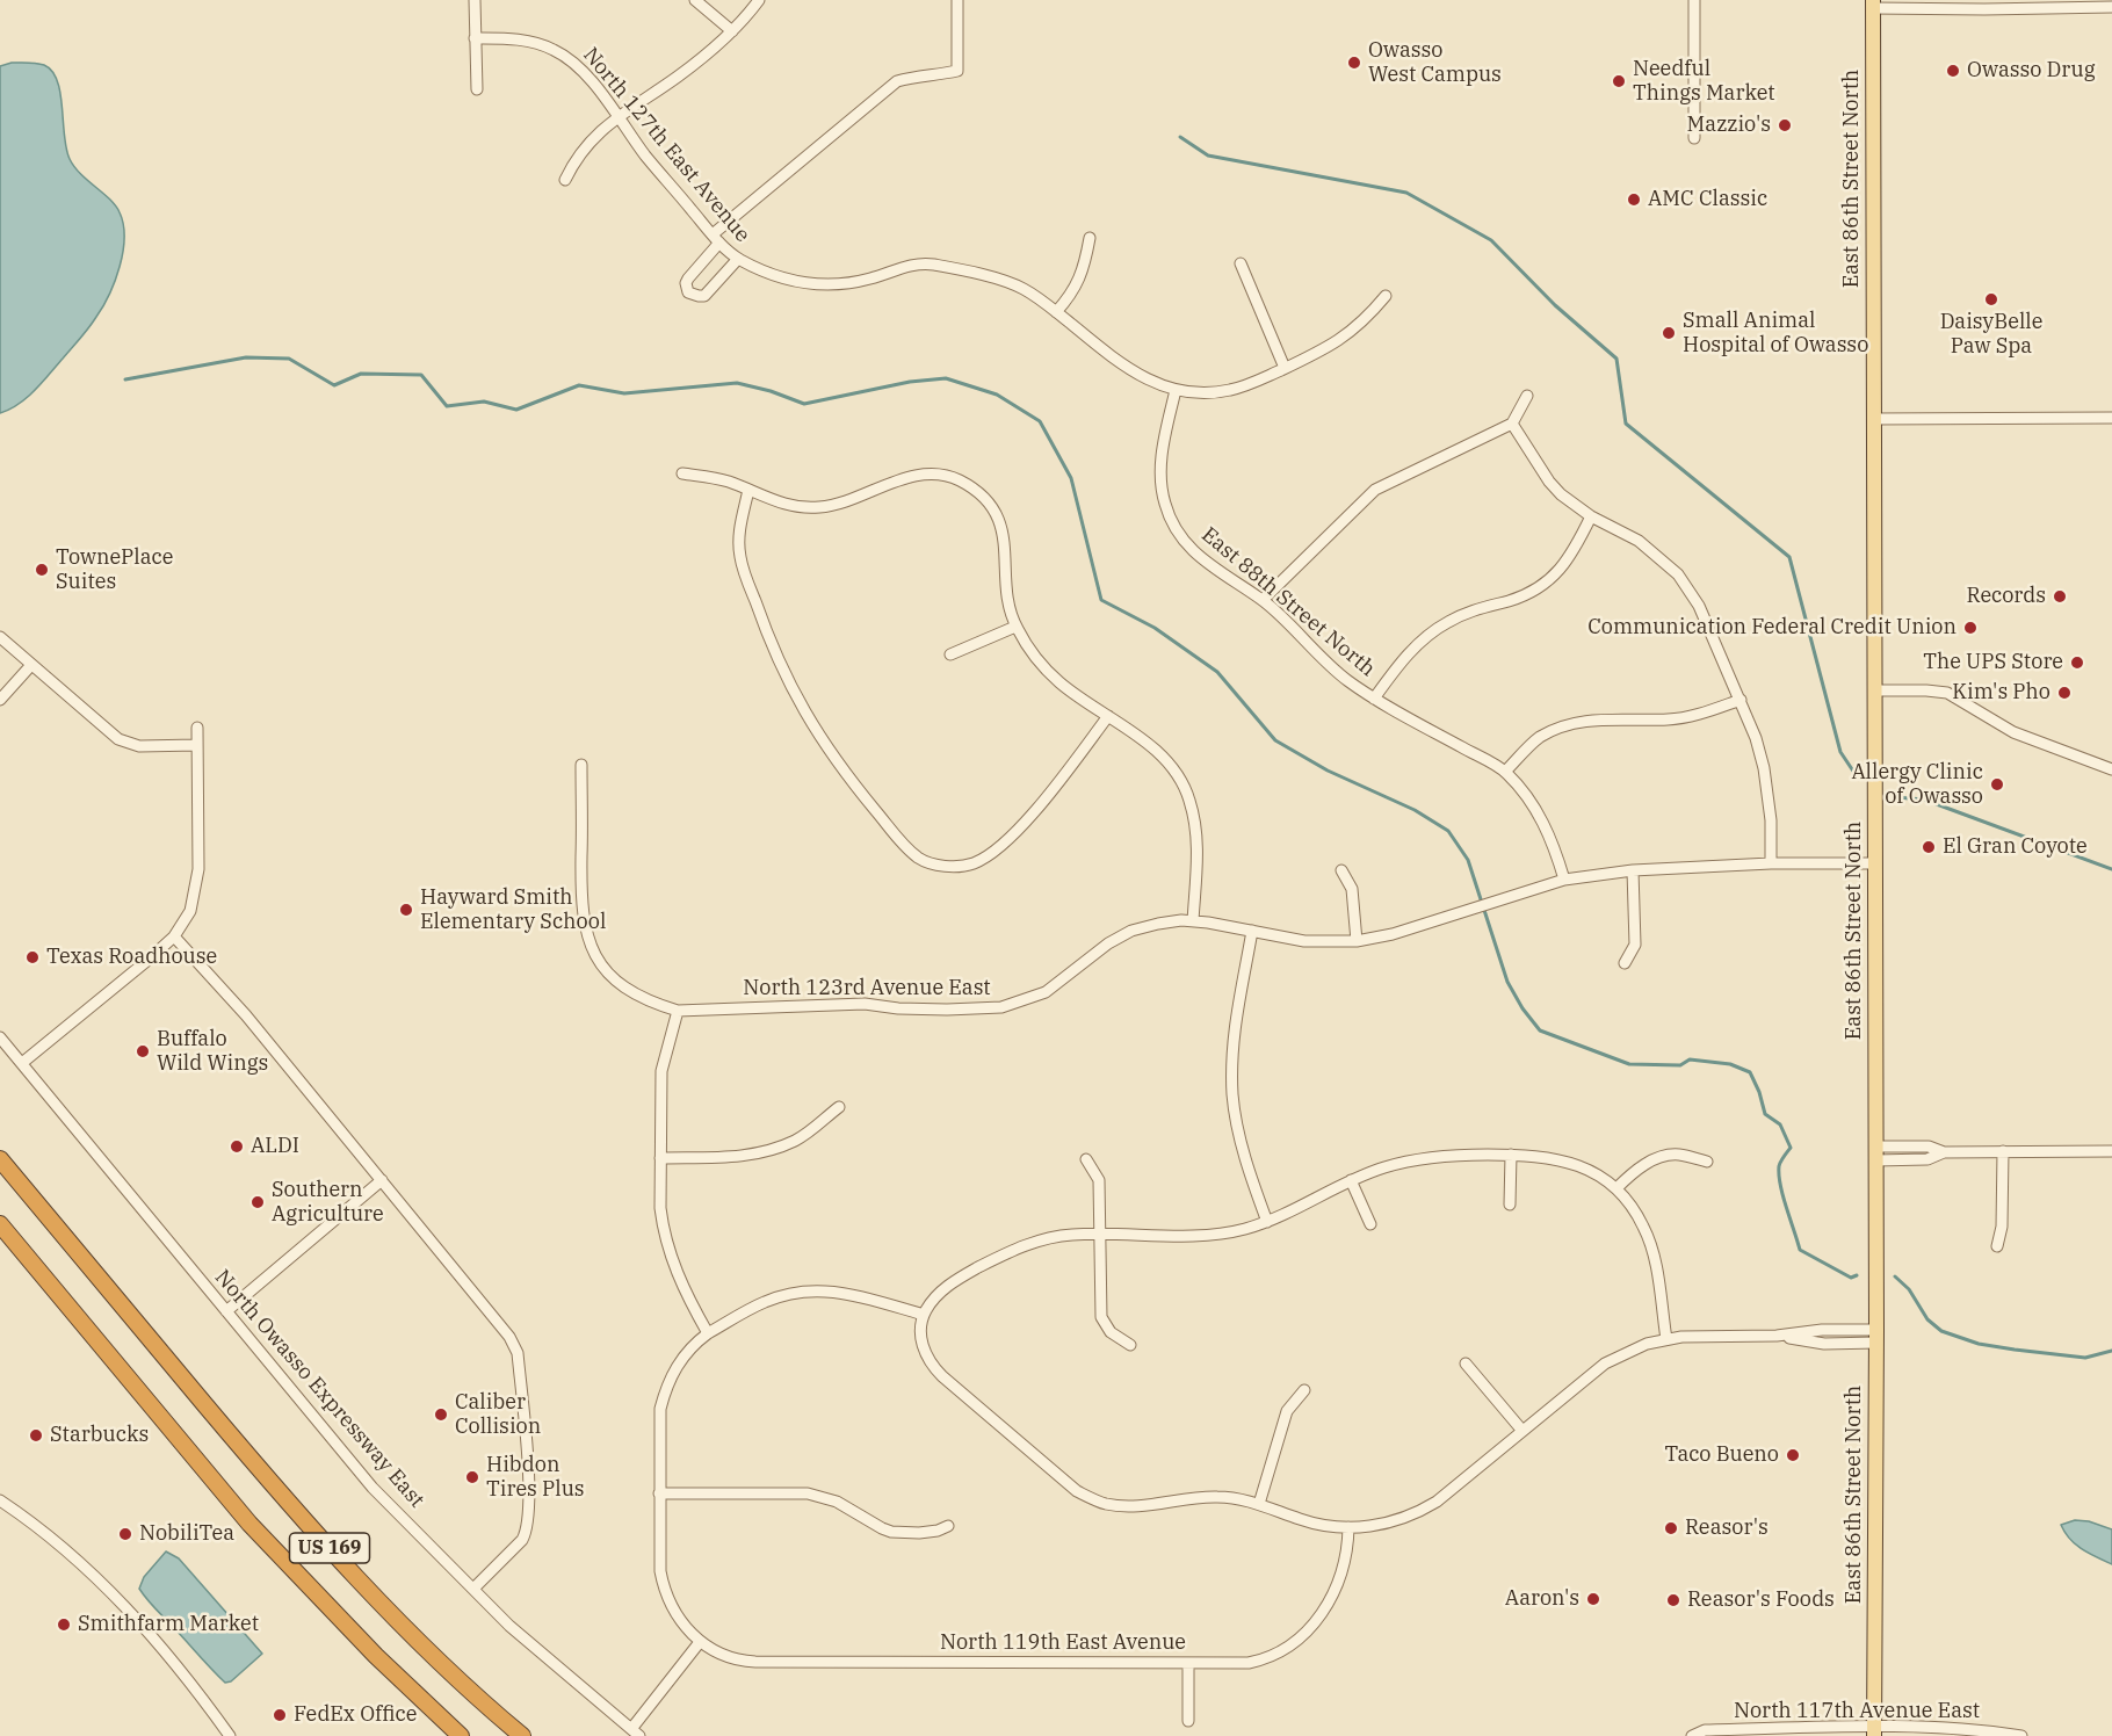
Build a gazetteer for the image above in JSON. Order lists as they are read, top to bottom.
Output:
{
  "streets": {
    "highway": ["US 169"],
    "main road": ["East 86th Street North"],
    "street": [
      "North 127th East Avenue",
      "East 88th Street North",
      "North 123rd Avenue East",
      "North Owasso Expressway East",
      "North 119th East Avenue",
      "North 117th Avenue East"
    ]
  },
  "crossings": [
    ["North 127th East Avenue", "East 88th Street North"],
    ["East 86th Street North", "North 123rd Avenue East"],
    ["East 86th Street North", "North 117th Avenue East"],
    ["East 88th Street North", "North 123rd Avenue East"]
  ],
  "places": [
    "Owasso West Campus",
    "Owasso Drug",
    "Needful Things Market",
    "Mazzio's",
    "AMC Classic",
    "DaisyBelle Paw Spa",
    "Small Animal Hospital of Owasso",
    "TownePlace Suites",
    "Records",
    "Communication Federal Credit Union",
    "The UPS Store",
    "Kim's Pho",
    "Allergy Clinic of Owasso",
    "El Gran Coyote",
    "Hayward Smith Elementary School",
    "Texas Roadhouse",
    "Buffalo Wild Wings",
    "ALDI",
    "Southern Agriculture",
    "Caliber Collision",
    "Starbucks",
    "Taco Bueno",
    "Hibdon Tires Plus",
    "Reasor's",
    "NobiliTea",
    "Aaron's",
    "Reasor's Foods",
    "Smithfarm Market",
    "FedEx Office"
  ]
}
